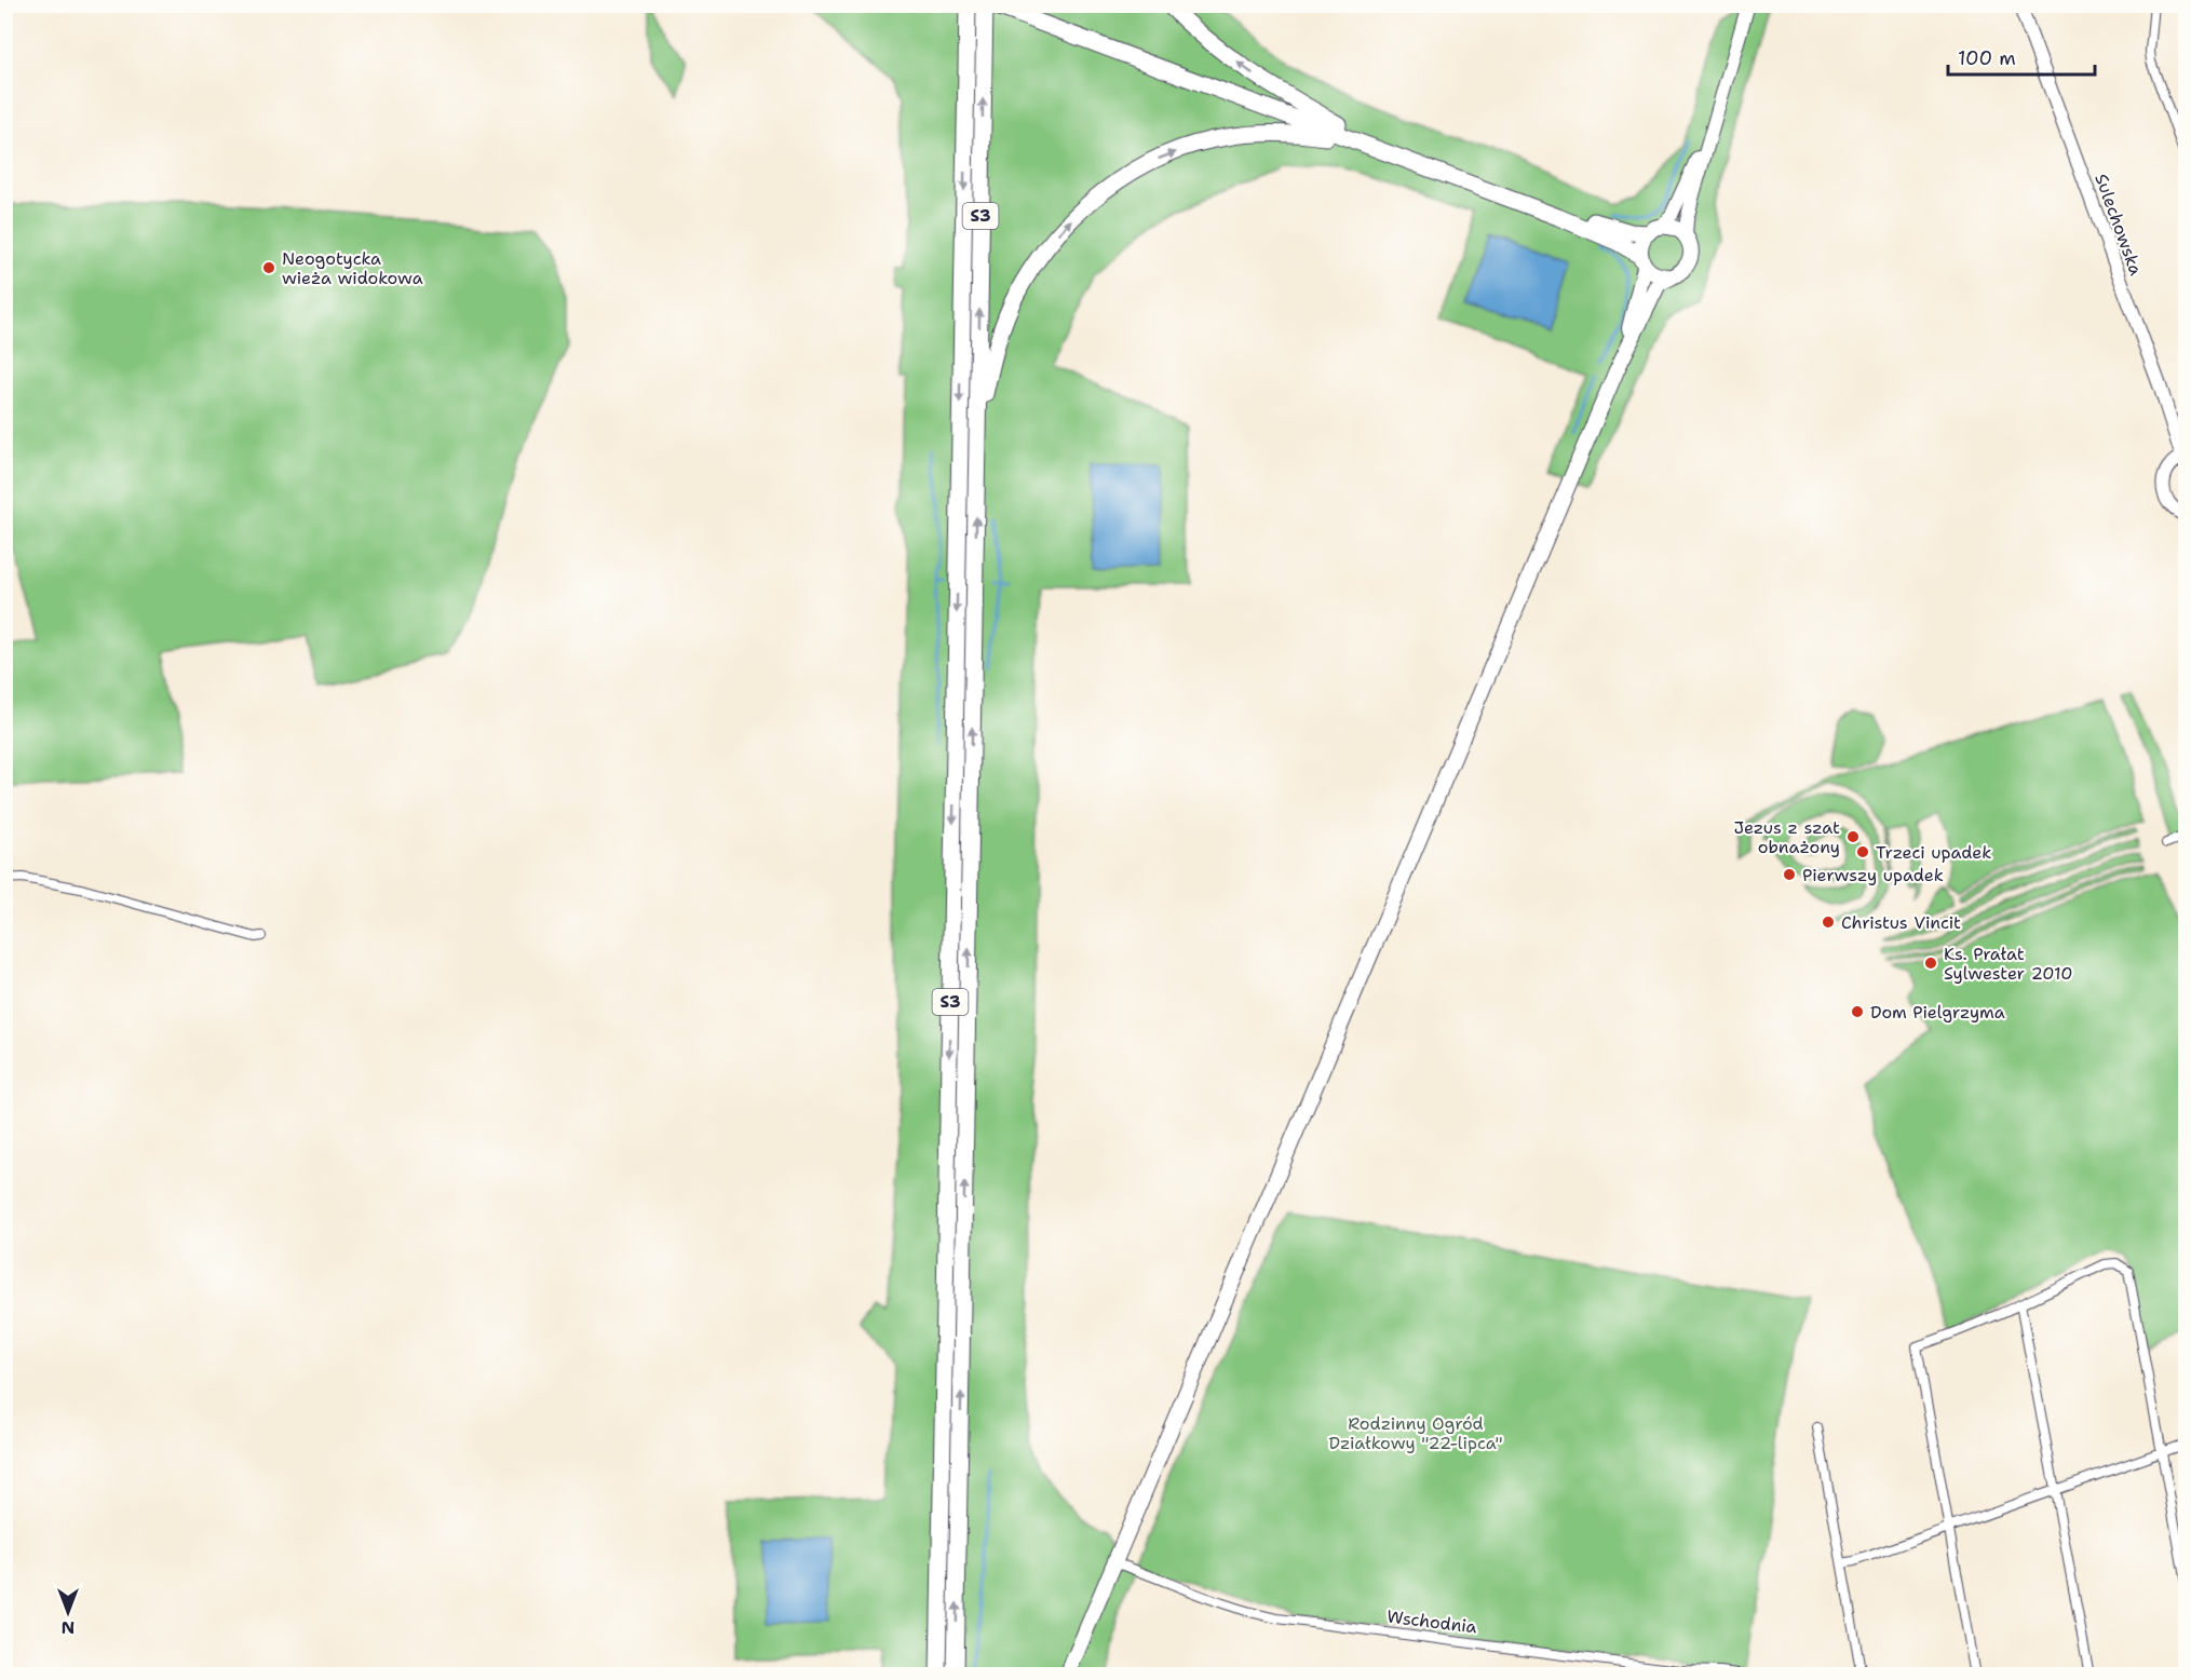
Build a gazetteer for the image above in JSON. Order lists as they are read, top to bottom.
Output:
{
  "streets": {
    "highway": ["S3"],
    "main road": ["Sulechowska"],
    "street": ["Wschodnia"]
  },
  "parks": ["Rodzinny Ogród Działkowy \"22-lipca\""],
  "places": [
    "Neogotycka wieża widokowa",
    "Jezus z szat obnażony",
    "Trzeci upadek",
    "Pierwszy upadek",
    "Christus Vincit",
    "Ks. Prałat Sylwester 2010",
    "Dom Pielgrzyma"
  ],
  "scale_bar": "100 m",
  "north": "bottom"
}
